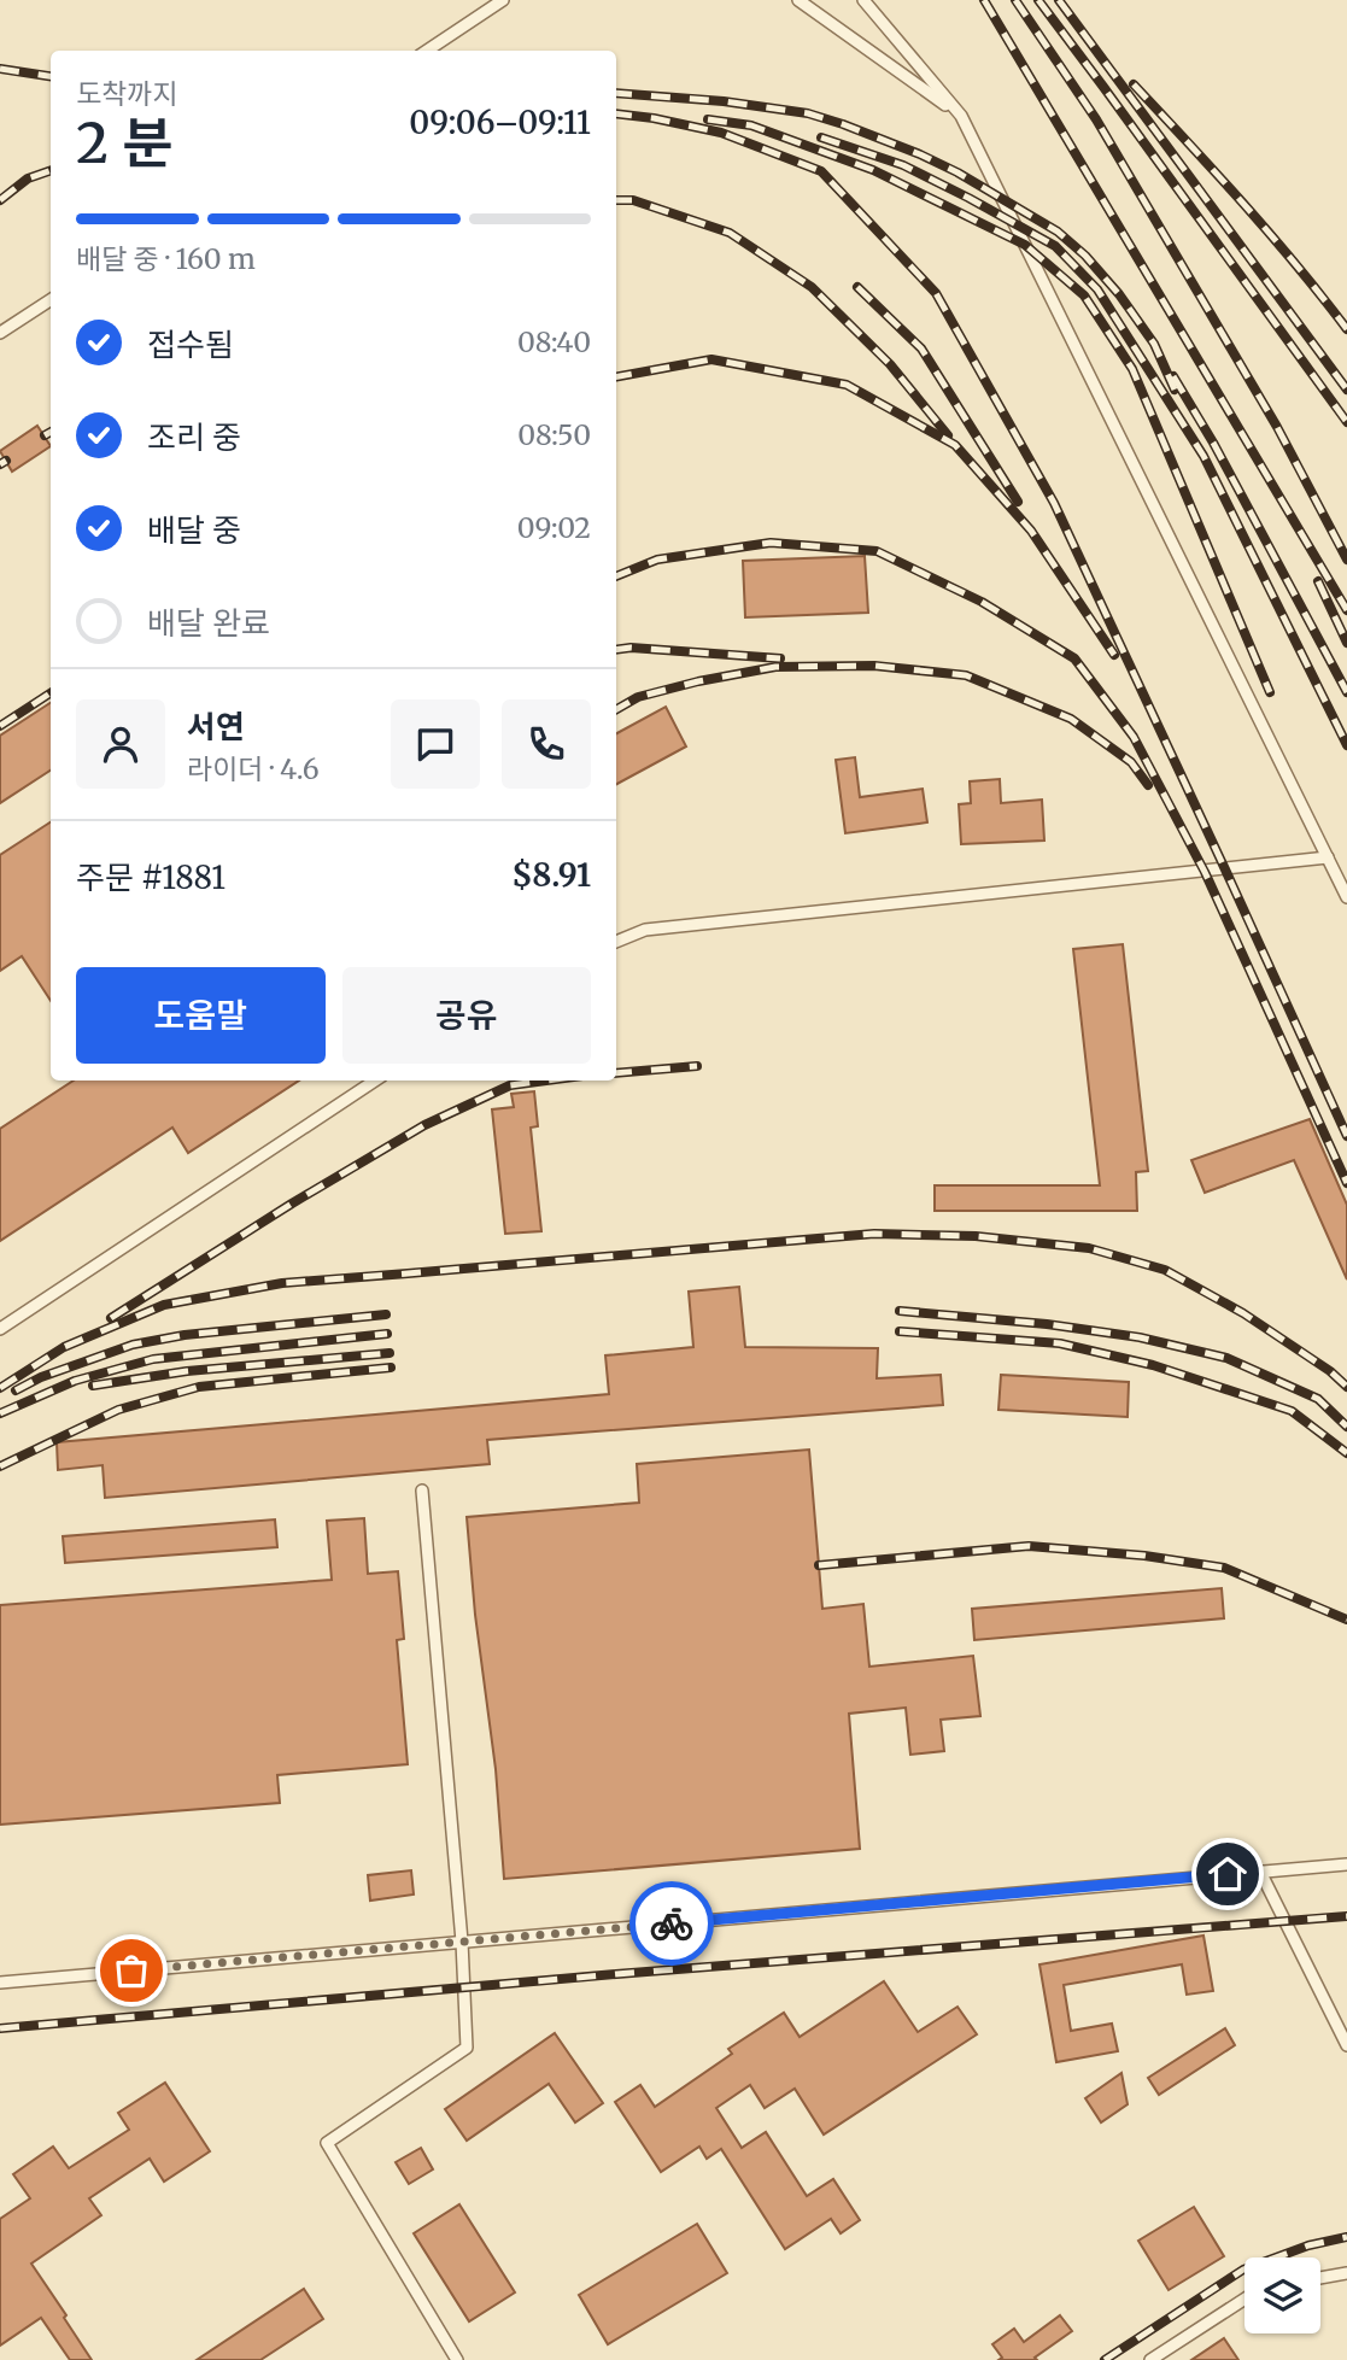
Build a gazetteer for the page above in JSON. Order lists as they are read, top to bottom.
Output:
{
  "page": {
    "heading": ["2 분", "도착까지", "09:06–09:11"],
    "panel": [
      "서연",
      "라이더 · 4.6",
      "주문 #1881",
      "$8.91"
    ],
    "bar": "배달 중 · 160 m",
    "list": [
      ["접수됨", "08:40"],
      ["조리 중", "08:50"],
      ["배달 중", "09:02"],
      "배달 완료"
    ],
    "buttons": ["도움말", "공유"]
  }
}
